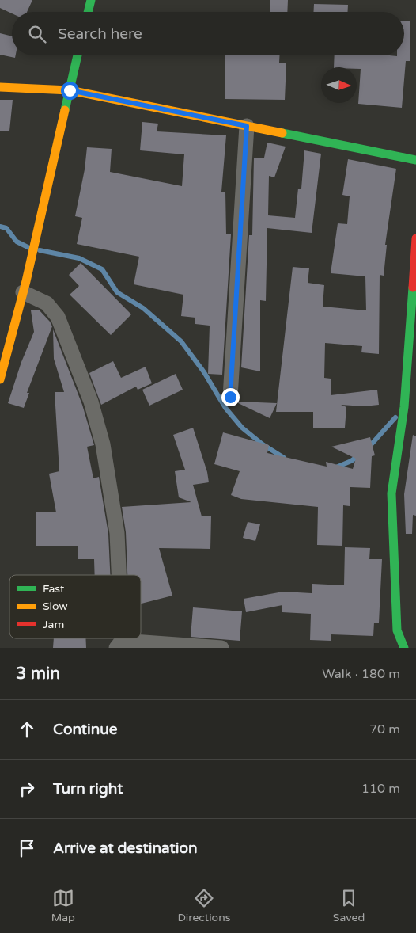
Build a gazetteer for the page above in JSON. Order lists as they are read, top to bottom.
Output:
{
  "legend": ["Fast", "Slow", "Jam"],
  "north": "right",
  "page": {
    "search": "Search here",
    "heading": ["3 min", "Walk · 180 m"],
    "list": [
      ["Continue", "70 m"],
      ["Turn right", "110 m"],
      "Arrive at destination"
    ],
    "nav": ["Map", "Directions", "Saved"]
  }
}
